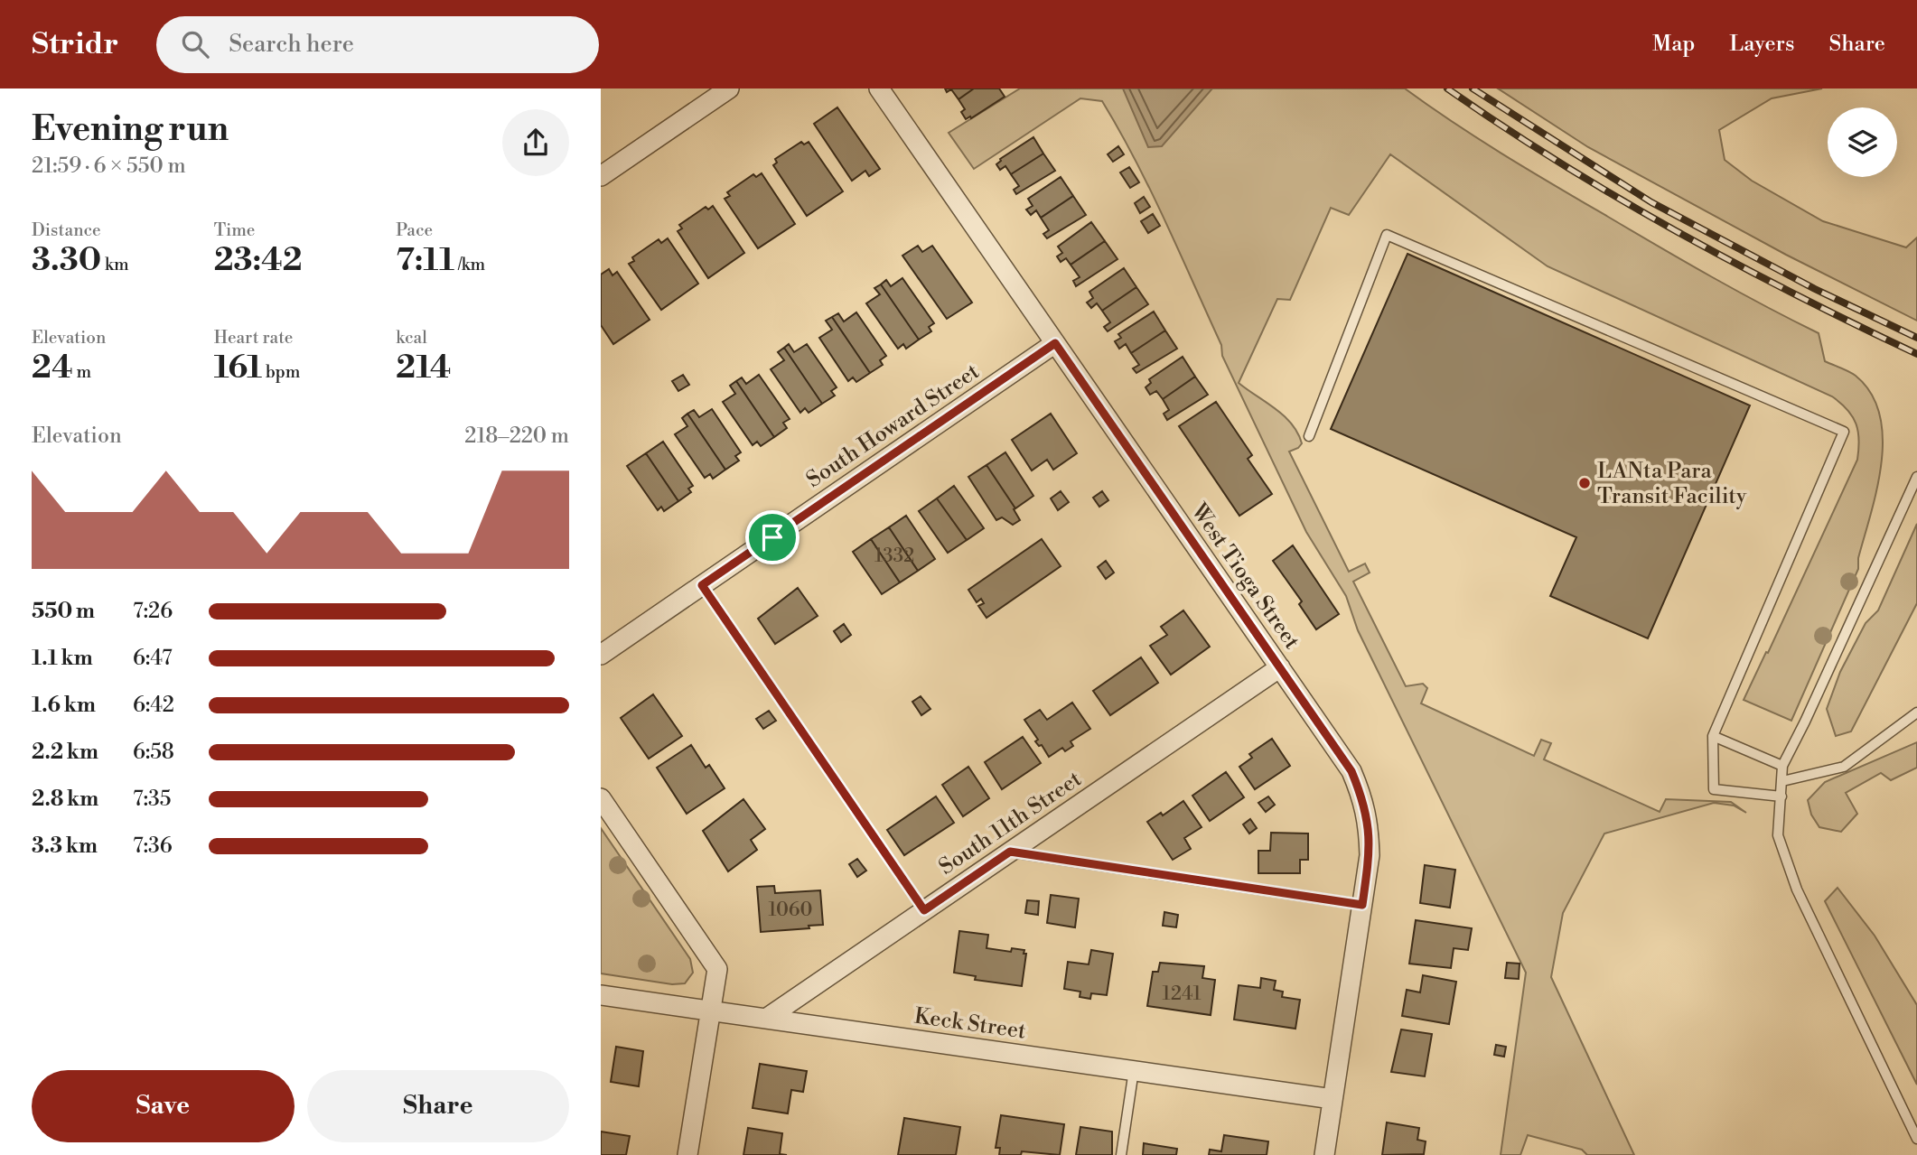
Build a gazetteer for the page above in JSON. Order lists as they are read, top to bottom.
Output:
{
  "streets": {
    "street": [
      "South Howard Street",
      "West Tioga Street",
      "South 11th Street",
      "Keck Street"
    ]
  },
  "crossings": [
    ["South Howard Street", "West Tioga Street"],
    ["West Tioga Street", "South 11th Street"],
    ["West Tioga Street", "Keck Street"],
    ["South 11th Street", "Keck Street"]
  ],
  "places": ["LANta Para Transit Facility"],
  "house_numbers": ["1332", "1060", "1241"],
  "page": {
    "header": "Stridr",
    "search": "Search here",
    "nav": ["Map", "Layers", "Share"],
    "heading": ["Evening run", "21:59 · 6 × 550 m"],
    "stats": [
      ["Distance", "3.30 km"],
      ["Time", "23:42"],
      ["Pace", "7:11 /km"],
      ["Elevation", "24 m"],
      ["Heart rate", "161 bpm"],
      ["kcal", "214"]
    ],
    "chart": ["Elevation", "218–220 m"],
    "list": [
      {
        "name": "550 m",
        "note": "7:26"
      },
      {
        "name": "1.1 km",
        "note": "6:47"
      },
      {
        "name": "1.6 km",
        "note": "6:42"
      },
      {
        "name": "2.2 km",
        "note": "6:58"
      },
      {
        "name": "2.8 km",
        "note": "7:35"
      },
      {
        "name": "3.3 km",
        "note": "7:36"
      }
    ],
    "buttons": ["Save", "Share"]
  }
}
